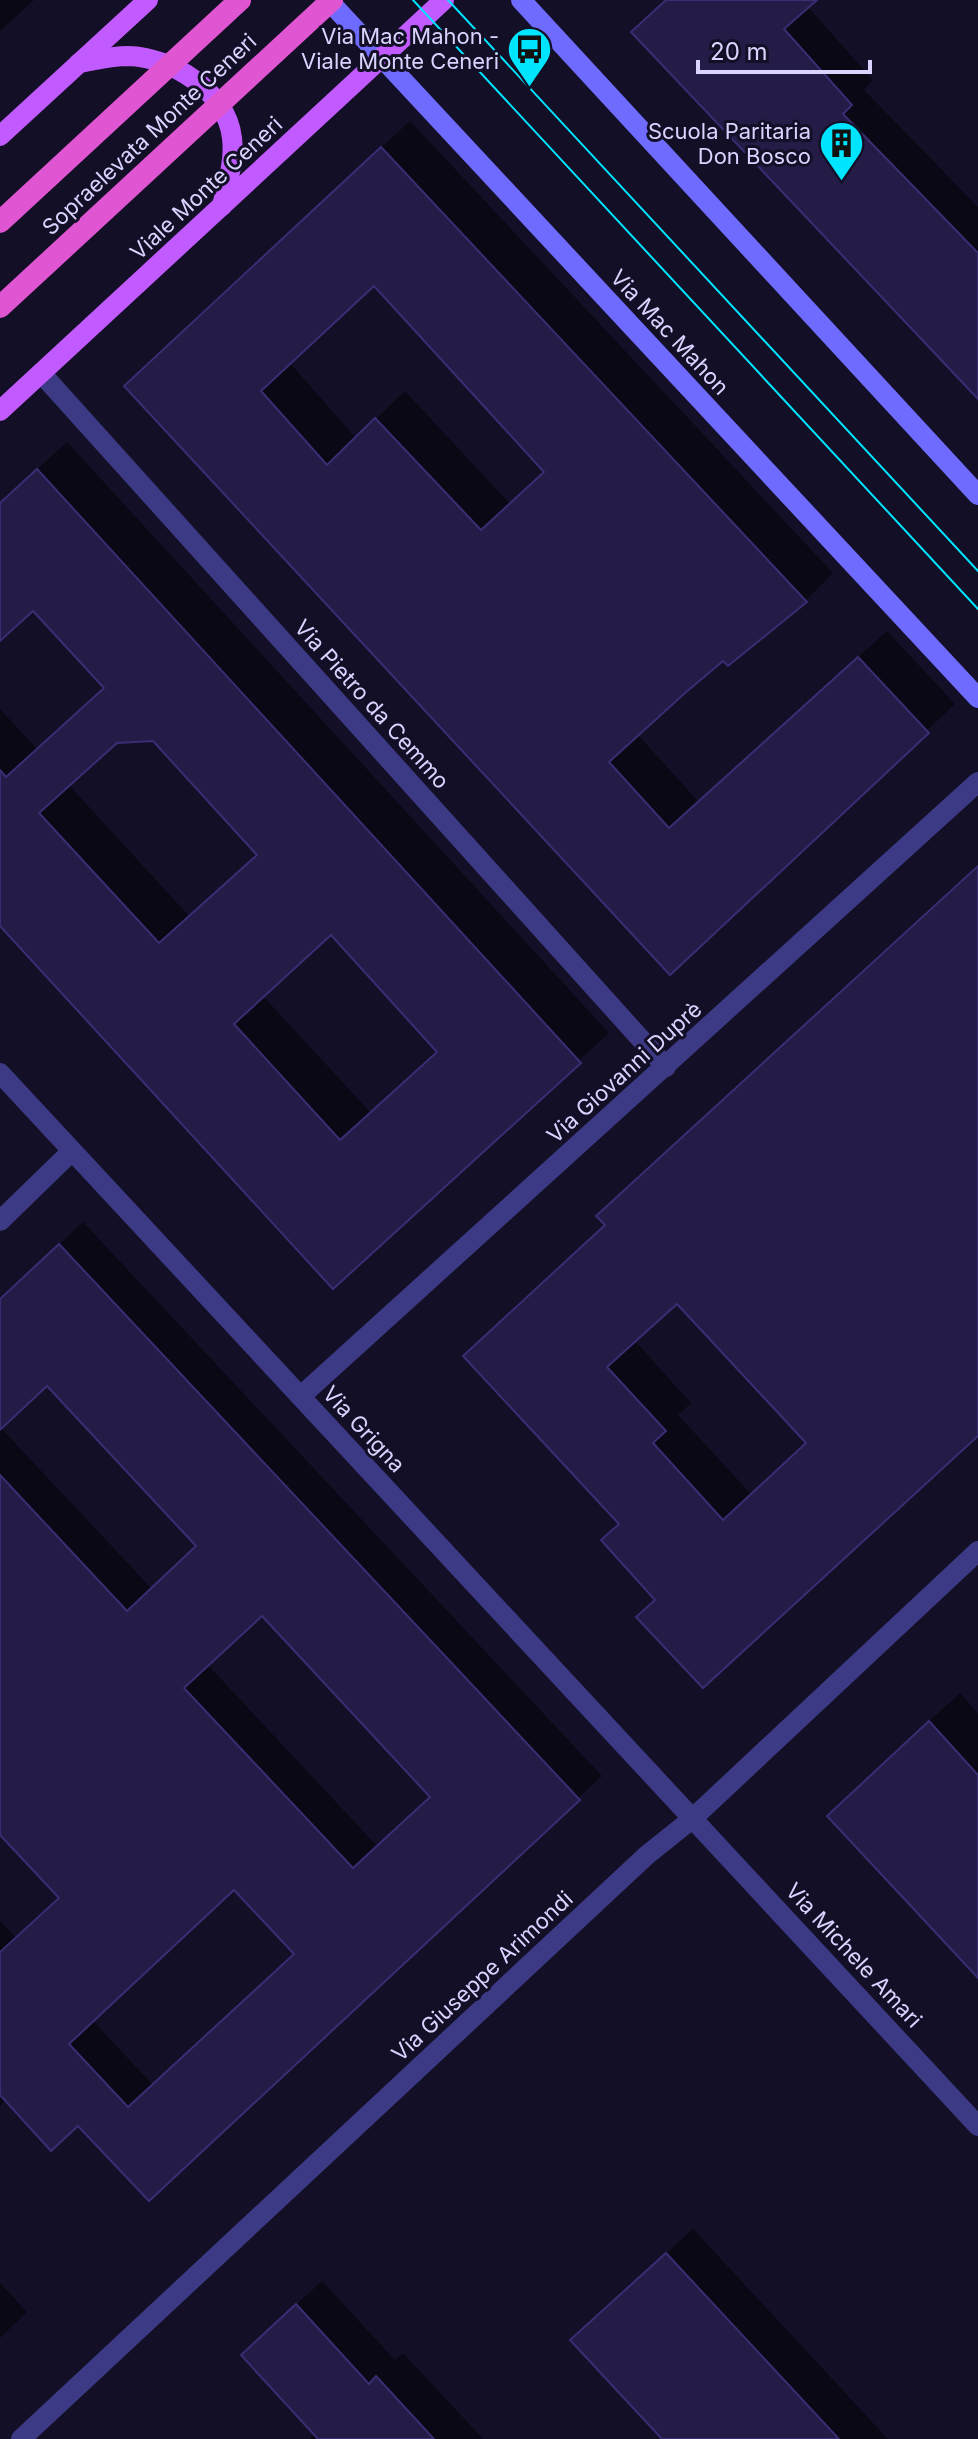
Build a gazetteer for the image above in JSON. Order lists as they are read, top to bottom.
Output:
{
  "streets": {
    "highway": ["Sopraelevata Monte Ceneri"],
    "main road": ["Viale Monte Ceneri", "Via Mac Mahon"],
    "street": [
      "Via Pietro da Cemmo",
      "Via Giovanni Duprè",
      "Via Grigna",
      "Via Michele Amari",
      "Via Giuseppe Arimondi"
    ]
  },
  "crossings": [
    ["Sopraelevata Monte Ceneri", "Via Mac Mahon"],
    ["Viale Monte Ceneri", "Via Mac Mahon"],
    ["Viale Monte Ceneri", "Via Pietro da Cemmo"],
    ["Via Pietro da Cemmo", "Via Giovanni Duprè"],
    ["Via Giovanni Duprè", "Via Grigna"],
    ["Via Grigna", "Via Michele Amari"],
    ["Via Grigna", "Via Giuseppe Arimondi"],
    ["Via Michele Amari", "Via Giuseppe Arimondi"]
  ],
  "places": {
    "bus stop": ["Via Mac Mahon - Viale Monte Ceneri"],
    "building": ["Scuola Paritaria Don Bosco"]
  },
  "scale_bar": "20 m"
}
